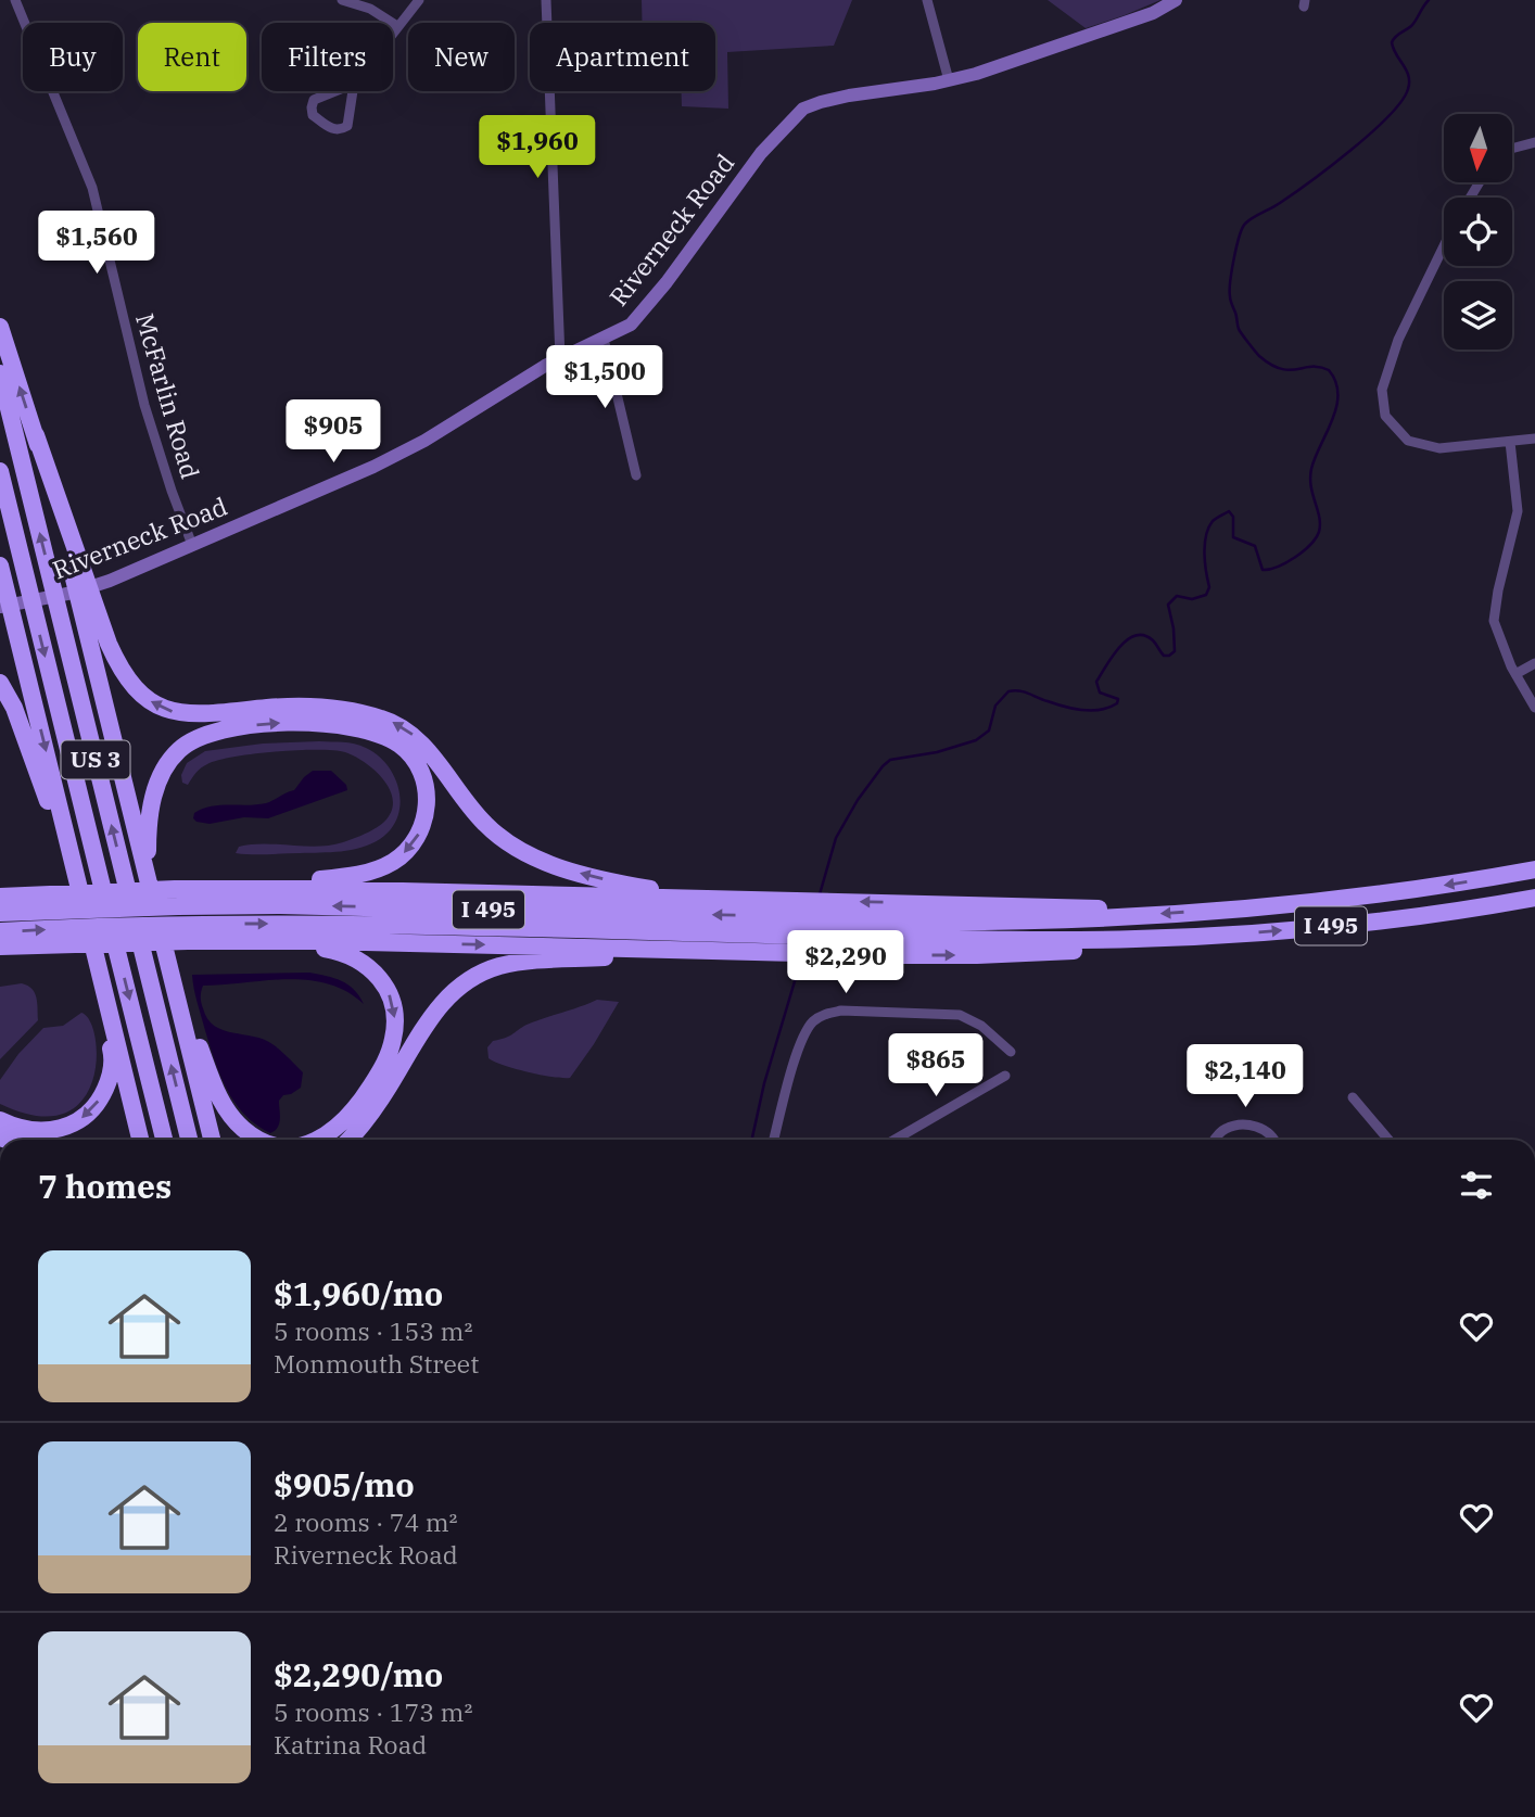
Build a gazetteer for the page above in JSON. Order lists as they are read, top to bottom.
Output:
{
  "streets": {
    "highway": ["US 3", "I 495"],
    "main road": ["Riverneck Road"],
    "street": ["McFarlin Road"]
  },
  "crossings": [
    ["Riverneck Road", "McFarlin Road"]
  ],
  "north": "bottom",
  "page": {
    "chip": [
      "Buy",
      "Rent",
      "Filters",
      "New",
      "Apartment"
    ],
    "price": [
      "$1,960",
      "$1,560",
      "$1,500",
      "$905",
      "$2,290",
      "$865",
      "$2,140"
    ],
    "heading": "7 homes",
    "list": [
      {
        "name": "$1,960/mo",
        "note": "5 rooms · 153 m² · Monmouth Street"
      },
      {
        "name": "$905/mo",
        "note": "2 rooms · 74 m² · Riverneck Road"
      },
      {
        "name": "$2,290/mo",
        "note": "5 rooms · 173 m² · Katrina Road"
      }
    ]
  }
}
